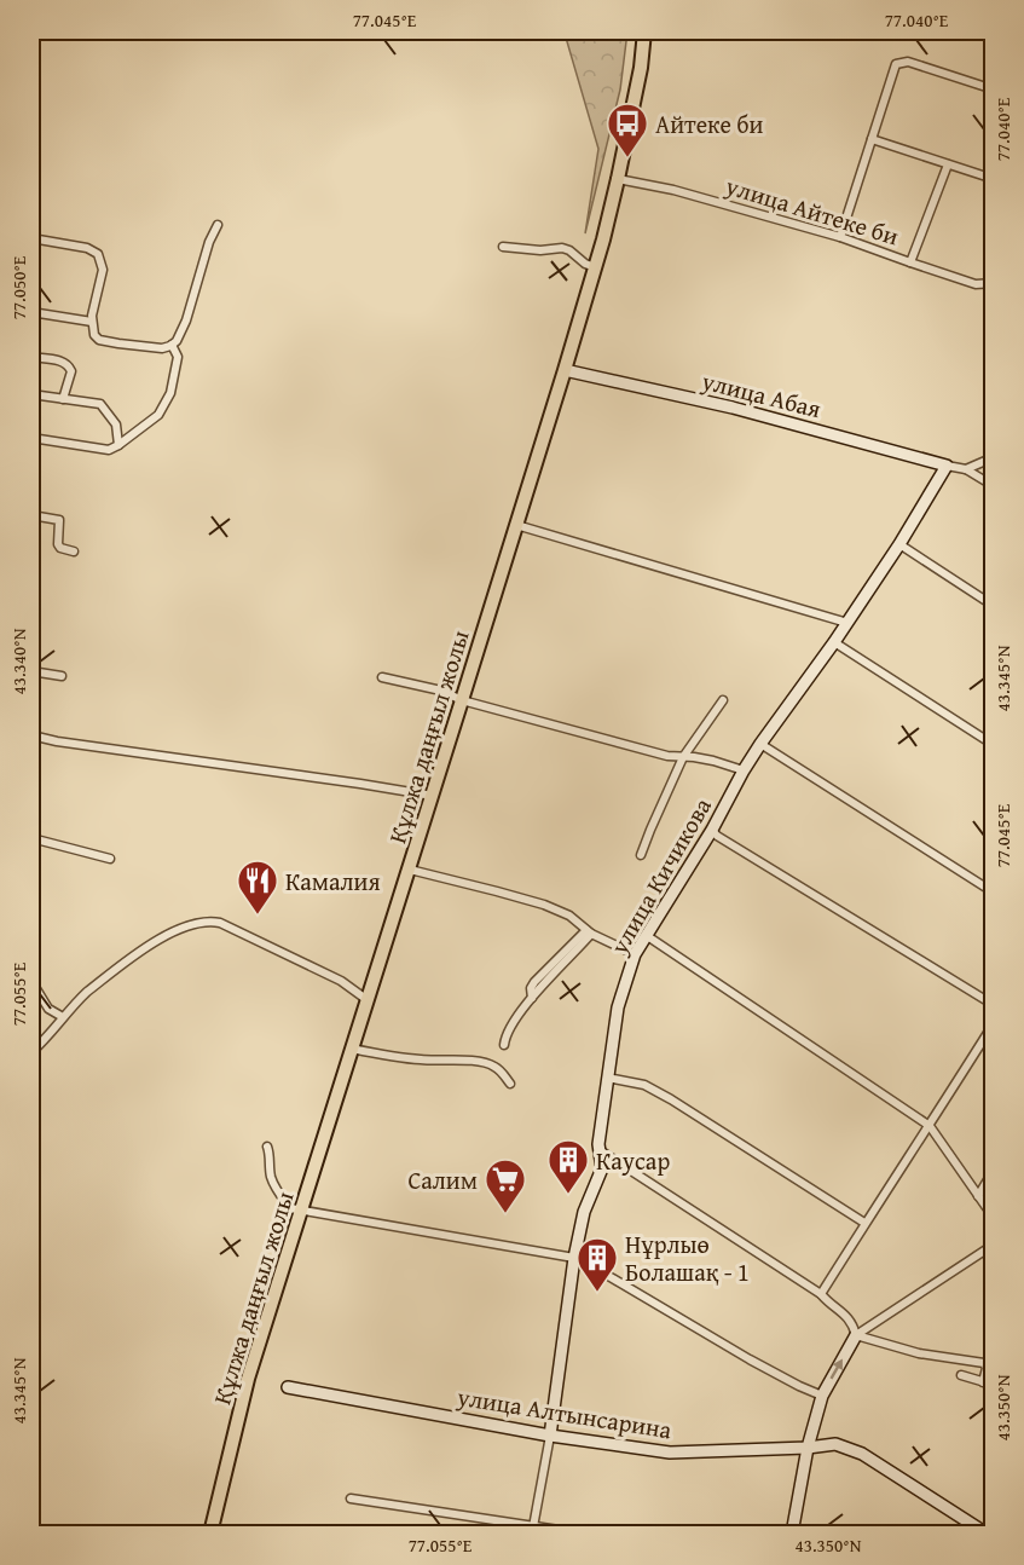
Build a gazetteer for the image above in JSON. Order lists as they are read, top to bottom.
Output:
{
  "streets": {
    "main road": ["Құлжа даңғыл жолы"],
    "street": [
      "улица Айтеке би",
      "улица Абая",
      "улица Кичикова",
      "улица Алтынсарина"
    ]
  },
  "crossings": [
    ["улица Айтеке би", "Құлжа даңғыл жолы"],
    ["улица Абая", "Құлжа даңғыл жолы"],
    ["улица Абая", "улица Кичикова"],
    ["улица Кичикова", "улица Алтынсарина"]
  ],
  "places": {
    "bus stop": ["Айтеке би"],
    "restaurant": ["Камалия"],
    "building": ["Каусар", "Нұрлыө Болашақ - 1"],
    "supermarket": ["Салим"]
  },
  "coordinates": [
    "77.045°E",
    "77.040°E",
    "77.050°E",
    "43.340°N",
    "43.345°N",
    "77.055°E",
    "43.350°N"
  ]
}
